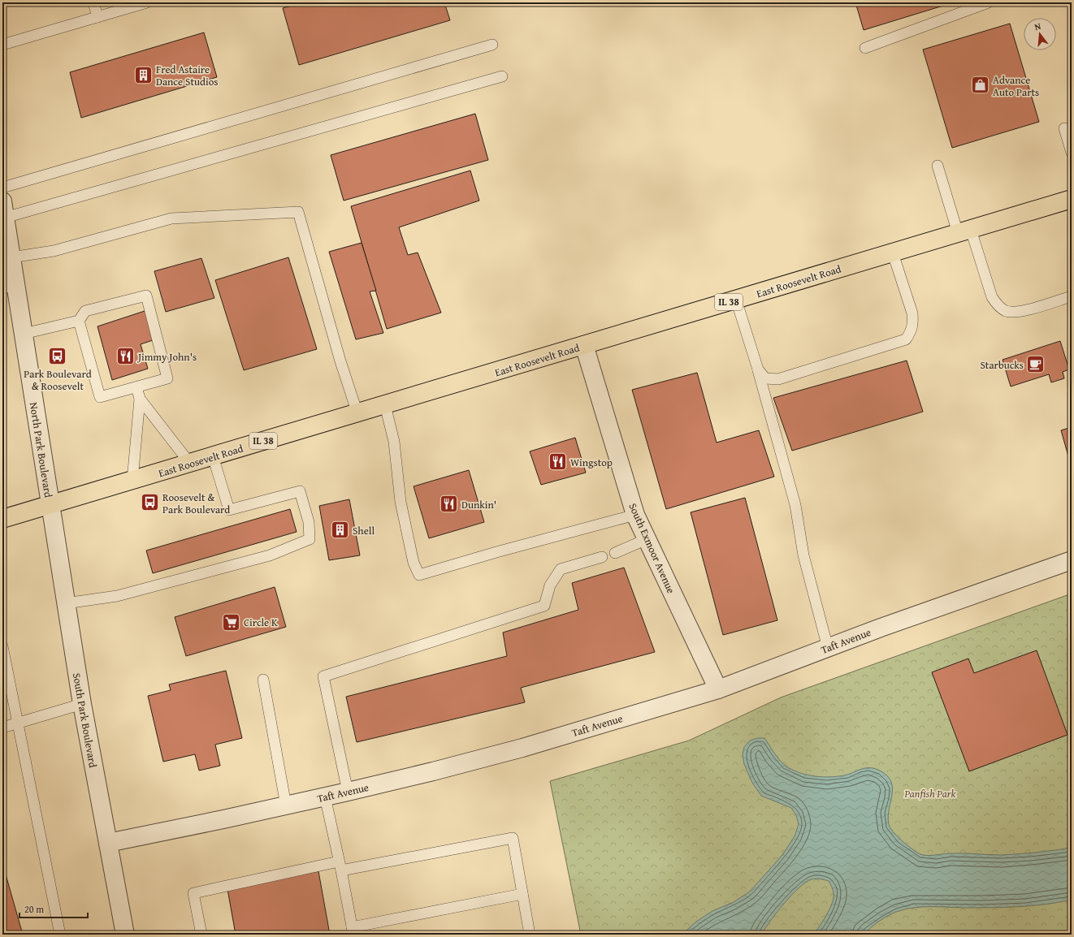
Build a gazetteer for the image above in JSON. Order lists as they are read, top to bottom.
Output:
{
  "streets": {
    "main road": ["East Roosevelt Road", "IL 38"],
    "street": [
      "North Park Boulevard",
      "South Exmoor Avenue",
      "Taft Avenue",
      "South Park Boulevard"
    ]
  },
  "crossings": [
    ["East Roosevelt Road", "North Park Boulevard"],
    ["East Roosevelt Road", "South Exmoor Avenue"],
    ["East Roosevelt Road", "South Park Boulevard"],
    ["North Park Boulevard", "South Park Boulevard"],
    ["South Exmoor Avenue", "Taft Avenue"],
    ["Taft Avenue", "South Park Boulevard"]
  ],
  "parks": ["Panfish Park"],
  "places": {
    "building": ["Fred Astaire Dance Studios", "Shell"],
    "shop": ["Advance Auto Parts"],
    "bus stop": ["Park Boulevard & Roosevelt", "Roosevelt & Park Boulevard"],
    "restaurant": ["Jimmy John's", "Wingstop", "Dunkin'"],
    "cafe": ["Starbucks"],
    "supermarket": ["Circle K"]
  },
  "scale_bar": "20 m",
  "north": "top"
}
